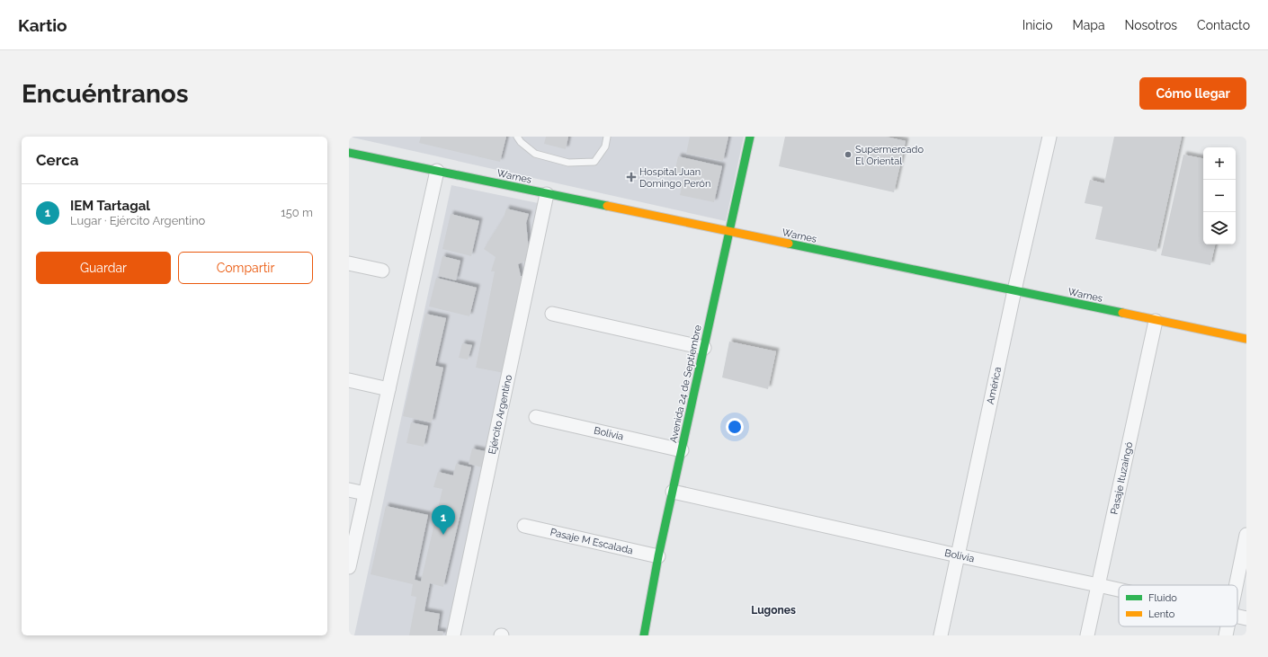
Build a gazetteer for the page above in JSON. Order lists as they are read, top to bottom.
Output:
{
  "streets": {
    "street": [
      "Warnes",
      "Avenida 24 de Septiembre",
      "América",
      "Ejército Argentino",
      "Bolivia",
      "Pasaje Ituzaingó",
      "Pasaje M Escalada"
    ]
  },
  "crossings": [
    ["Warnes", "Avenida 24 de Septiembre"],
    ["Warnes", "América"],
    ["Warnes", "Ejército Argentino"],
    ["Warnes", "Pasaje Ituzaingó"],
    ["Avenida 24 de Septiembre", "Bolivia"],
    ["Avenida 24 de Septiembre", "Pasaje M Escalada"],
    ["América", "Bolivia"],
    ["Bolivia", "Pasaje Ituzaingó"]
  ],
  "districts": ["Lugones"],
  "places": {
    "other": ["Supermercado El Oriental"],
    "health": ["Hospital Juan Domingo Perón"]
  },
  "legend": ["Fluido", "Lento"],
  "page": {
    "header": "Kartio",
    "nav": [
      "Inicio",
      "Mapa",
      "Nosotros",
      "Contacto"
    ],
    "buttons": [
      "Cómo llegar",
      ["Guardar", "Compartir"]
    ],
    "title": "Encuéntranos",
    "heading": "Cerca",
    "map_buttons": ["+", "−"],
    "list": [
      {
        "mark": "1",
        "name": "IEM Tartagal",
        "note": "Lugar · Ejército Argentino",
        "value": "150 m"
      }
    ],
    "pins": "1"
  }
}
